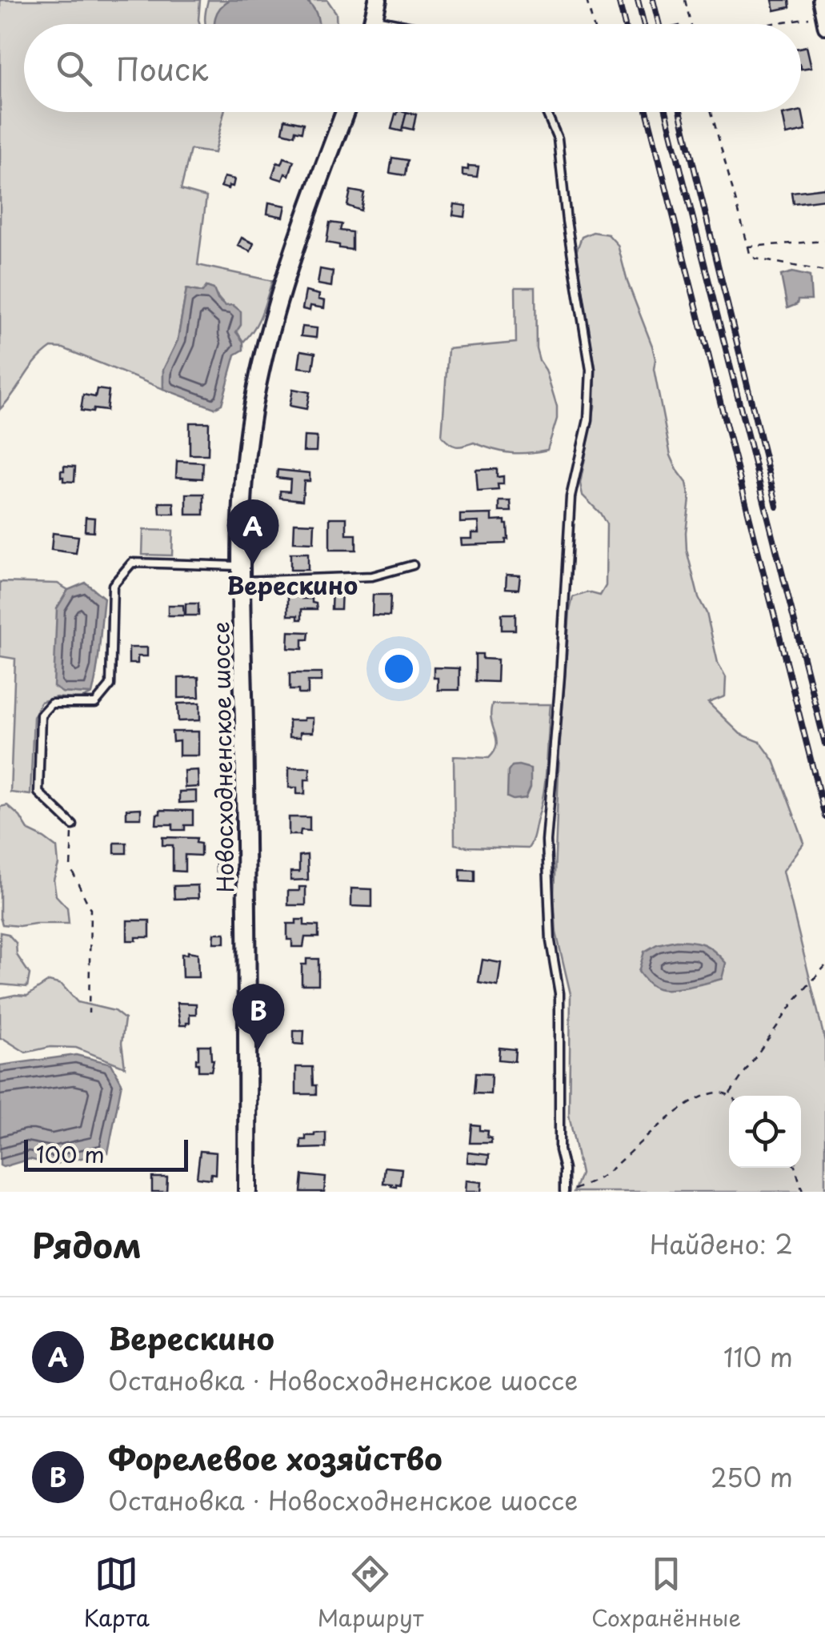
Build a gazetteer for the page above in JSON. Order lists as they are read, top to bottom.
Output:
{
  "streets": {
    "main road": ["Новосходненское шоссе"]
  },
  "districts": ["Верескино"],
  "scale_bar": "100 m",
  "page": {
    "search": "Поиск",
    "pins": ["A", "B"],
    "scale": "100 m",
    "heading": ["Рядом", "Найдено: 2"],
    "list": [
      {
        "mark": "A",
        "name": "Верескино",
        "note": "Остановка · Новосходненское шоссе",
        "value": "110 m"
      },
      {
        "mark": "B",
        "name": "Форелевое хозяйство",
        "note": "Остановка · Новосходненское шоссе",
        "value": "250 m"
      }
    ],
    "nav": ["Карта", "Маршрут", "Сохранённые"]
  }
}
